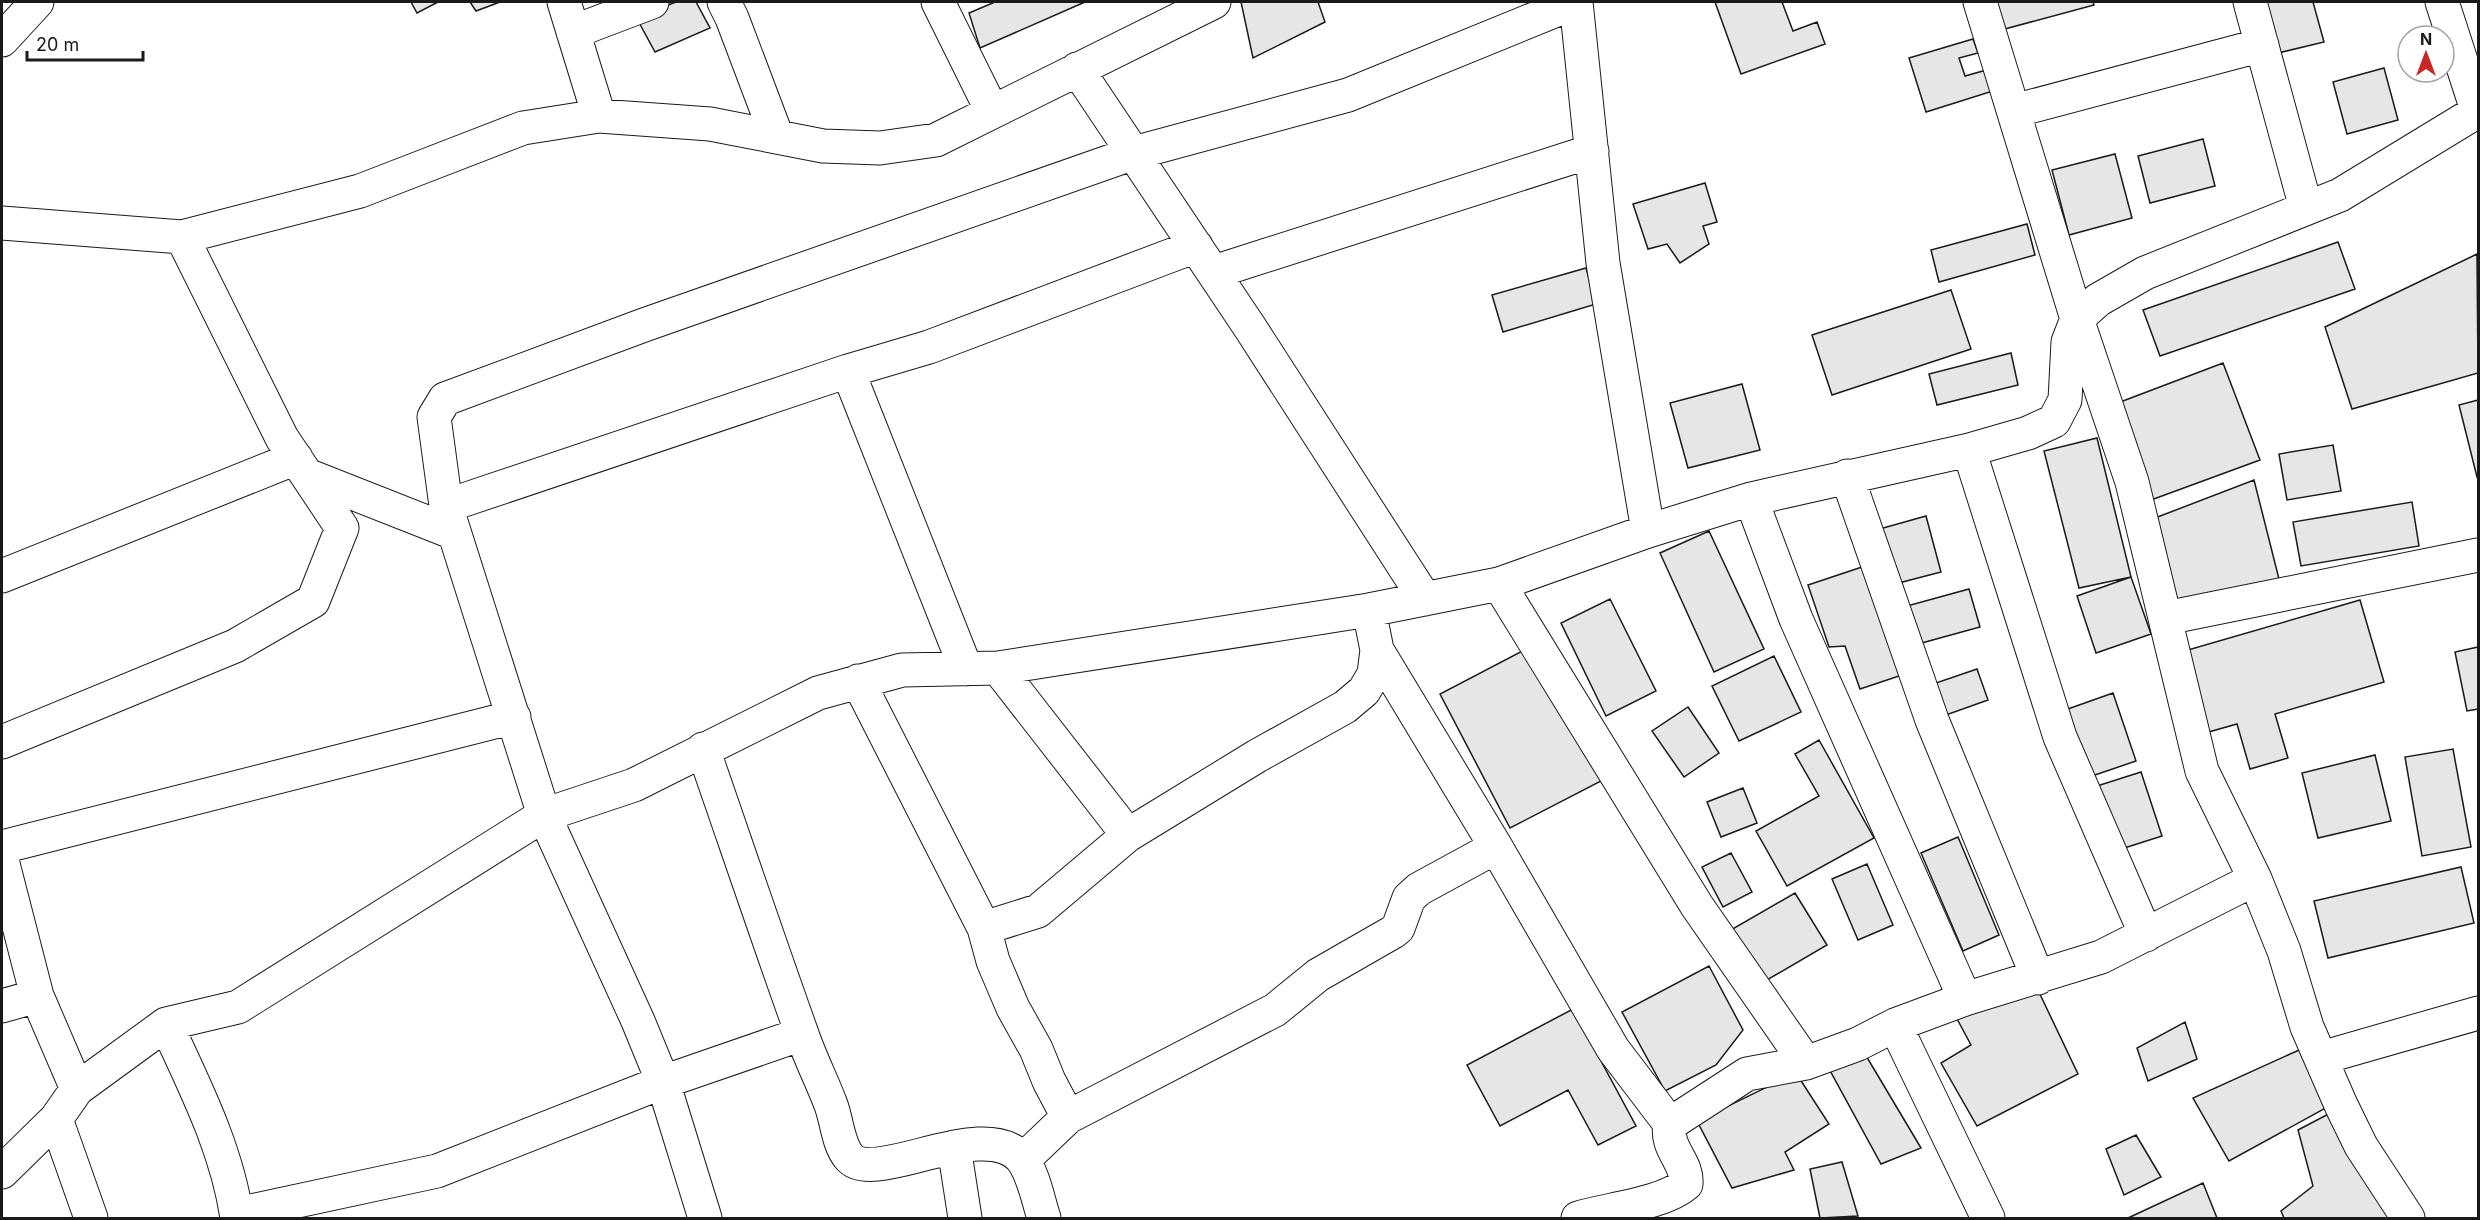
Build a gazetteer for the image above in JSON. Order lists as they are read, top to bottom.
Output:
{
  "scale_bar": "20 m",
  "north": "top"
}
